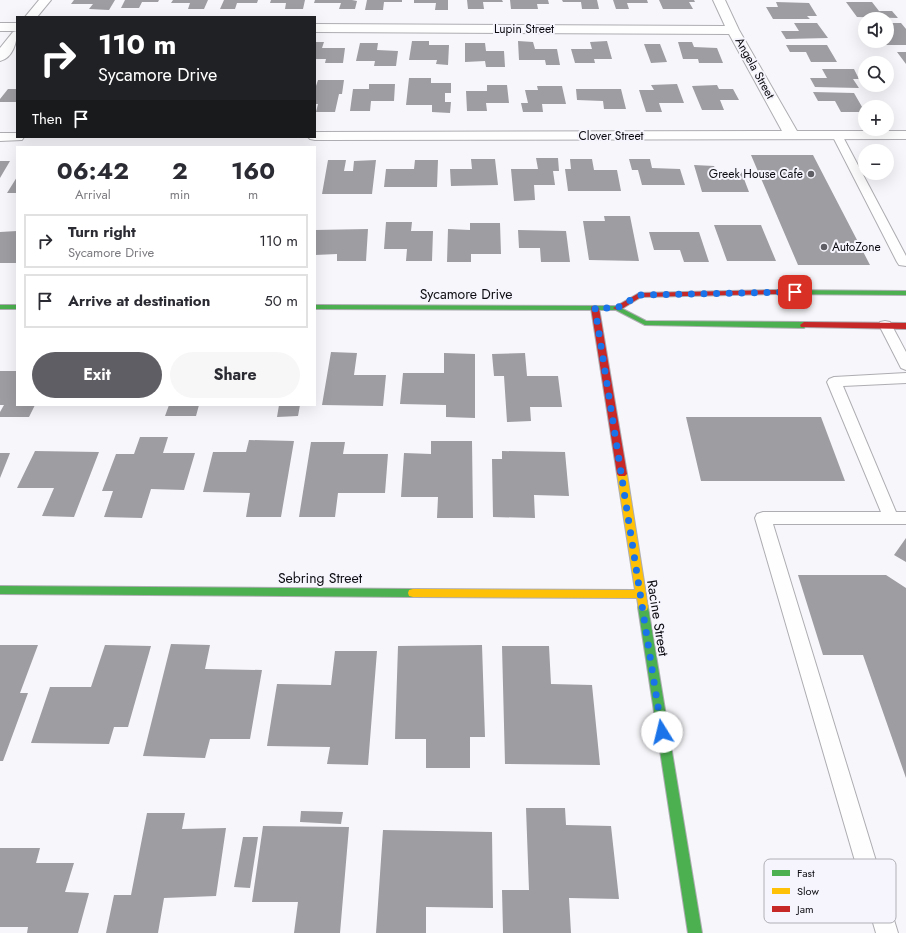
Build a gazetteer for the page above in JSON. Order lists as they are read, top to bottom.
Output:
{
  "streets": {
    "street": [
      "Lupin Street",
      "Angela Street",
      "Clover Street",
      "Sycamore Drive",
      "Sebring Street",
      "Racine Street"
    ]
  },
  "crossings": [
    ["Lupin Street", "Angela Street"],
    ["Angela Street", "Clover Street"],
    ["Sycamore Drive", "Racine Street"],
    ["Sebring Street", "Racine Street"]
  ],
  "places": ["Greek House Cafe", "AutoZone"],
  "legend": ["Fast", "Slow", "Jam"],
  "page": {
    "map_buttons": ["+", "−"],
    "turn": ["110 m", "Sycamore Drive"],
    "then": "Then",
    "eta": [
      "06:42",
      "Arrival",
      "2",
      "min",
      "160",
      "m"
    ],
    "list": [
      {
        "name": "Turn right",
        "note": "Sycamore Drive",
        "value": "110 m"
      },
      {
        "name": "Arrive at destination",
        "value": "50 m"
      }
    ],
    "buttons": ["Exit", "Share"]
  }
}
